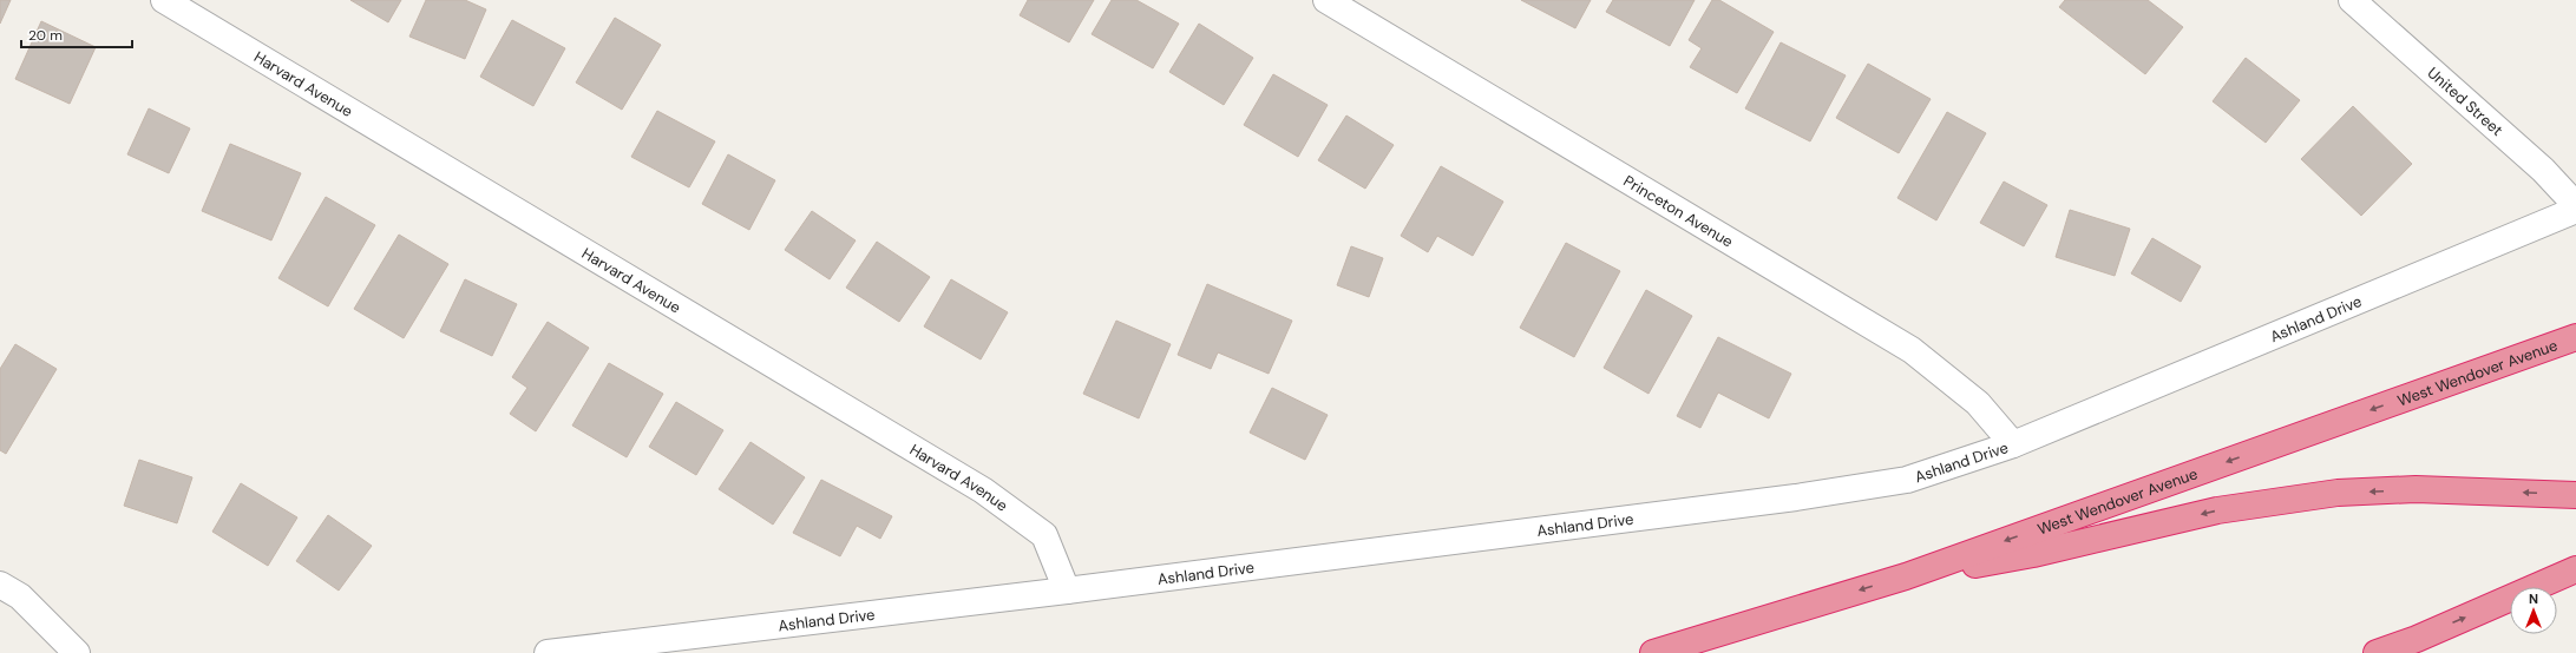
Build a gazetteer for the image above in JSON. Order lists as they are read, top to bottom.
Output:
{
  "streets": {
    "highway": ["West Wendover Avenue"],
    "street": [
      "Harvard Avenue",
      "United Street",
      "Princeton Avenue",
      "Ashland Drive"
    ]
  },
  "crossings": [
    ["Harvard Avenue", "Ashland Drive"],
    ["Princeton Avenue", "Ashland Drive"]
  ],
  "scale_bar": "20 m",
  "north": "top"
}
